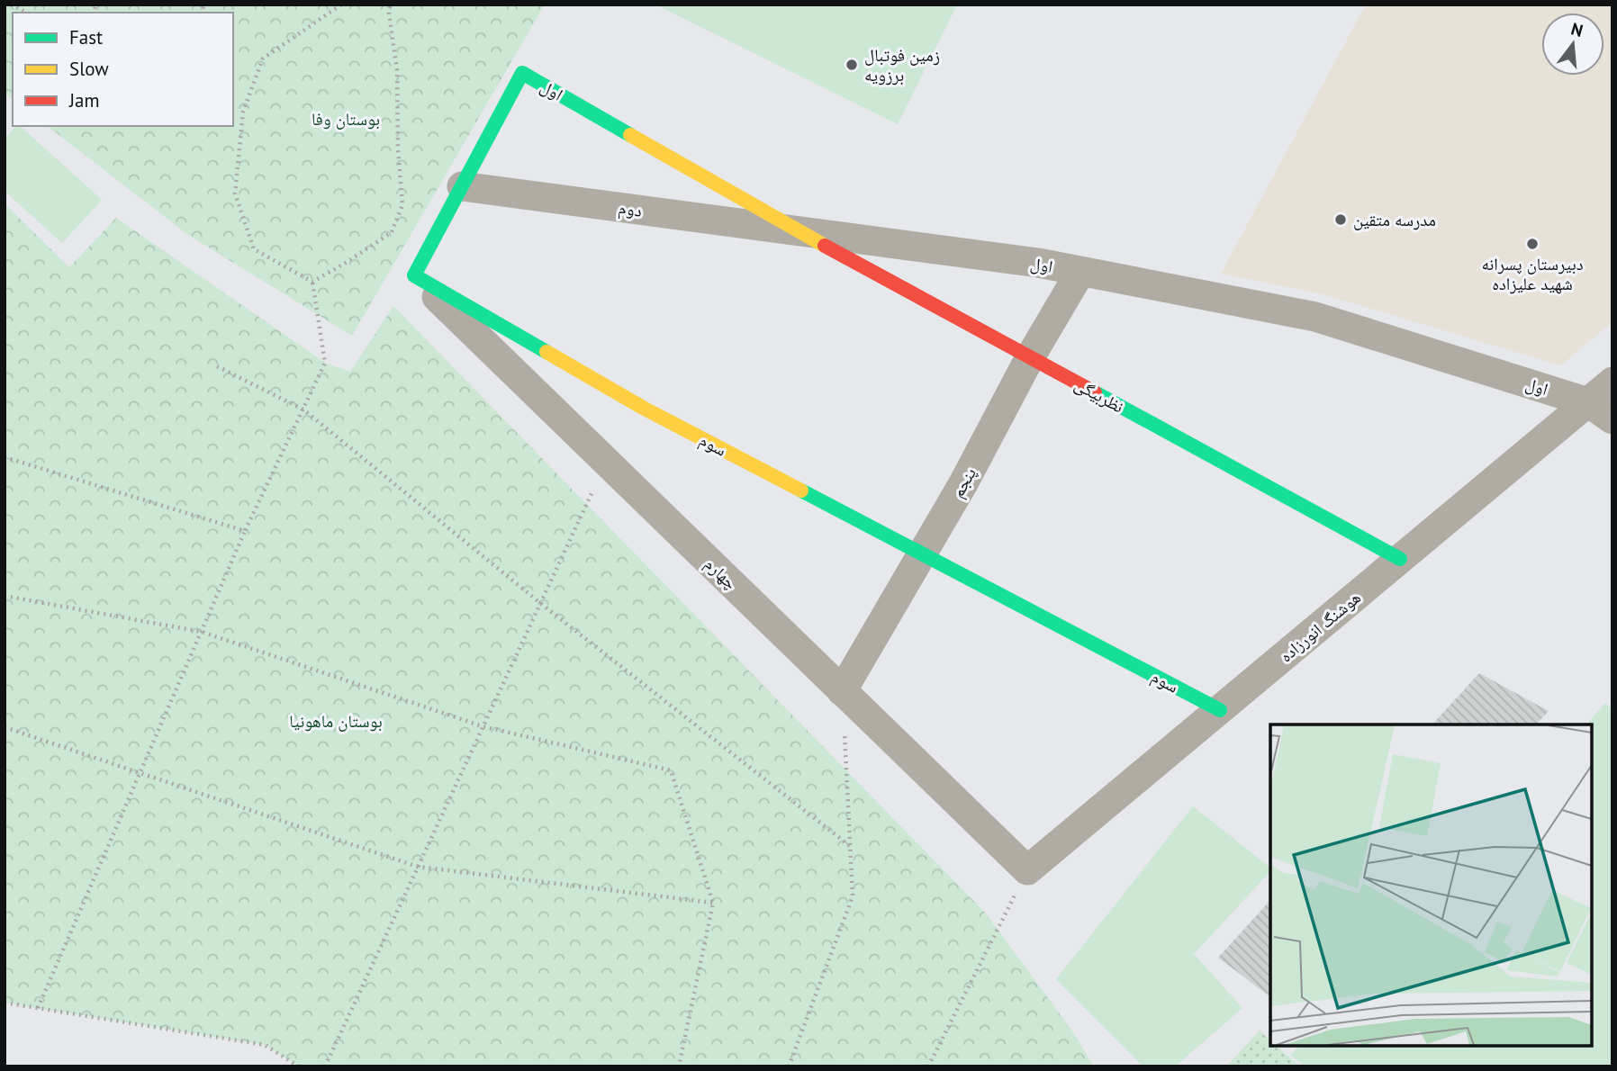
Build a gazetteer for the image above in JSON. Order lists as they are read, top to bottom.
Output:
{
  "streets": {
    "street": [
      "اول",
      "دوم",
      "نظربیگی",
      "سوم",
      "پنجم",
      "چهارم",
      "هوشنگ انورزاده"
    ]
  },
  "crossings": [
    ["اول", "دوم"],
    ["اول", "نظربیگی"],
    ["اول", "پنجم"],
    ["اول", "هوشنگ انورزاده"],
    ["دوم", "نظربیگی"],
    ["نظربیگی", "پنجم"],
    ["نظربیگی", "هوشنگ انورزاده"],
    ["سوم", "پنجم"],
    ["سوم", "چهارم"],
    ["سوم", "هوشنگ انورزاده"],
    ["پنجم", "چهارم"],
    ["چهارم", "هوشنگ انورزاده"]
  ],
  "parks": ["بوستان وفا", "بوستان ماهونیا"],
  "places": ["زمین فوتبال برزویه", "مدرسه متقین", "دبیرستان پسرانه شهید علیزاده"],
  "legend": ["Fast", "Slow", "Jam"],
  "north": "top"
}
